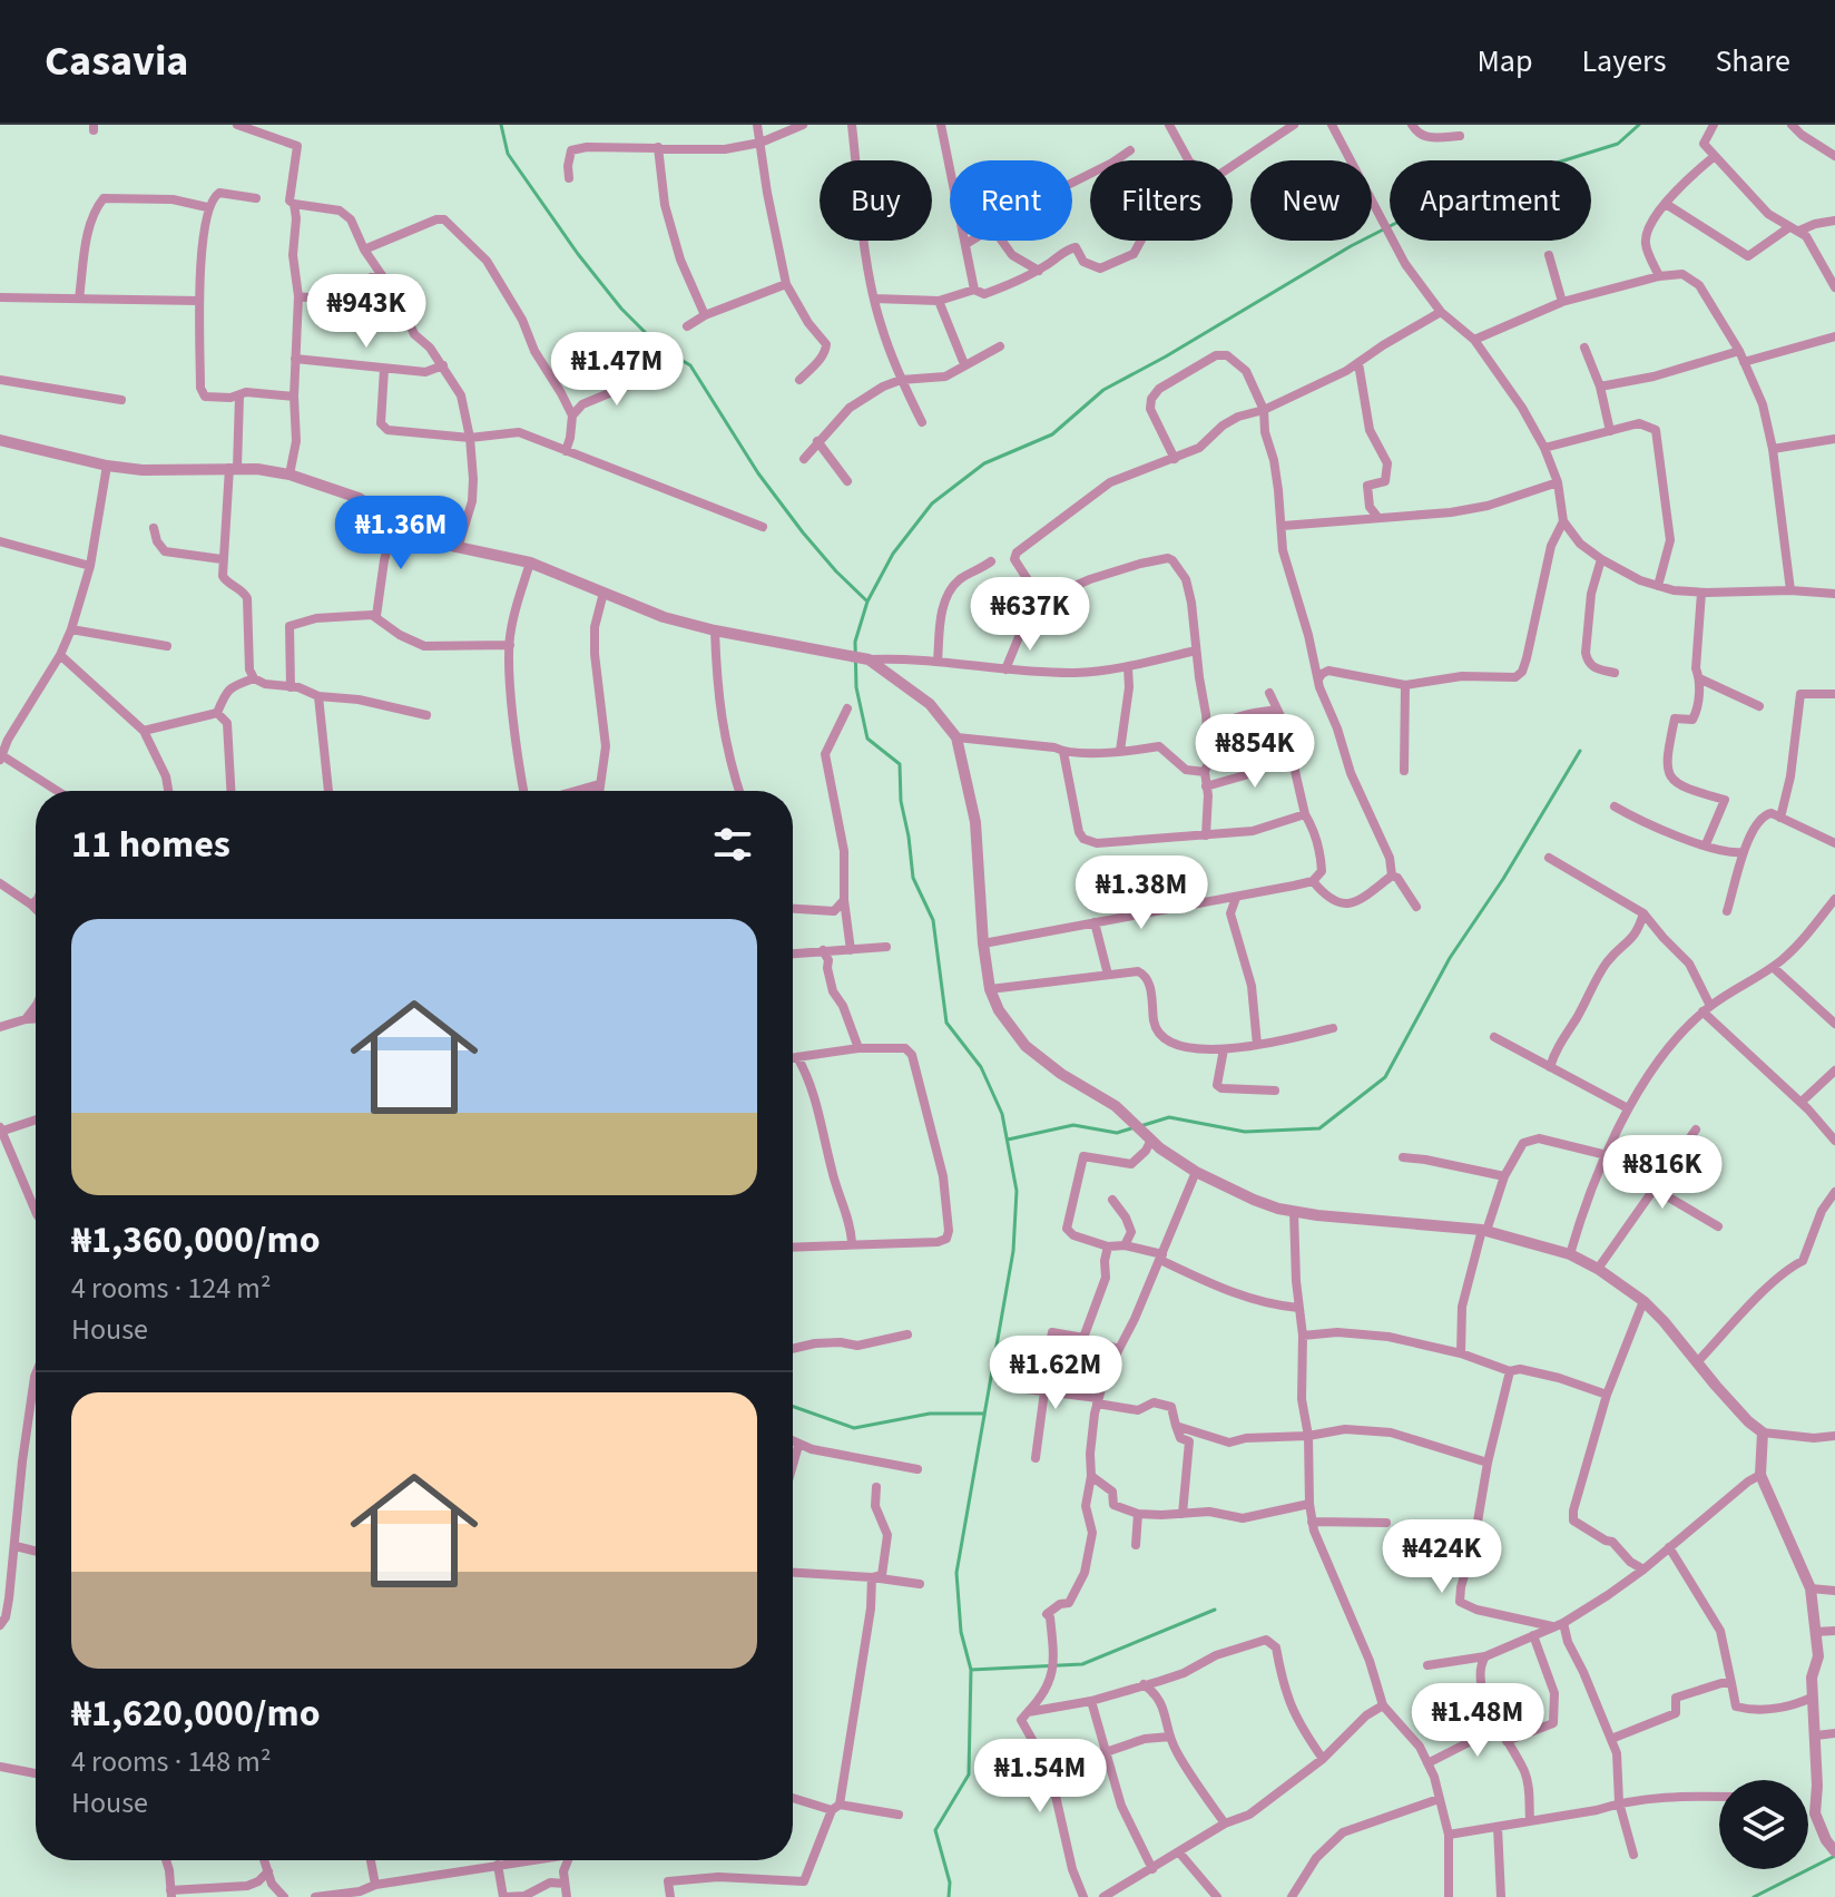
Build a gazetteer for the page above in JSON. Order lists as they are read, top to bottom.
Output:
{
  "page": {
    "header": "Casavia",
    "nav": ["Map", "Layers", "Share"],
    "chip": [
      "Buy",
      "Rent",
      "Filters",
      "New",
      "Apartment"
    ],
    "price": [
      "₦943K",
      "₦1.47M",
      "₦1.36M",
      "₦637K",
      "₦854K",
      "₦1.38M",
      "₦816K",
      "₦1.62M",
      "₦424K",
      "₦1.48M",
      "₦1.54M"
    ],
    "heading": "11 homes",
    "list": [
      {
        "name": "₦1,360,000/mo",
        "note": "4 rooms · 124 m² · House"
      },
      {
        "name": "₦1,620,000/mo",
        "note": "4 rooms · 148 m² · House"
      }
    ]
  }
}
